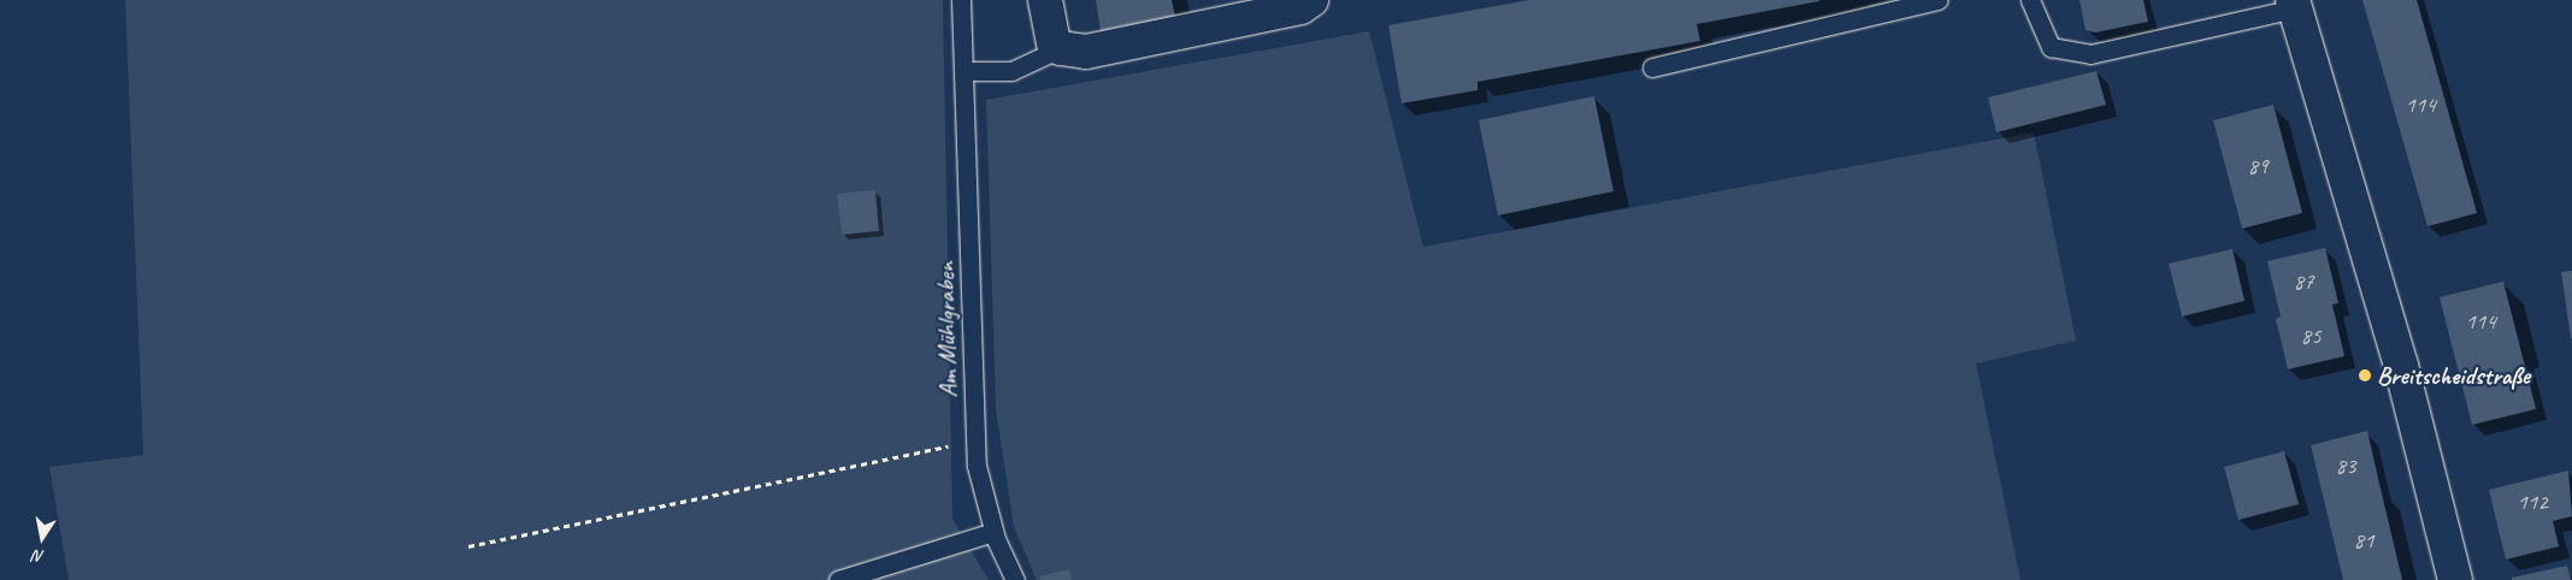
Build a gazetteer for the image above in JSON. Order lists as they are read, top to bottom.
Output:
{
  "streets": {
    "lane": ["Am Mühlgraben"]
  },
  "places": ["Breitscheidstraße"],
  "house_numbers": [
    "114",
    "89",
    "87",
    "114",
    "85",
    "83",
    "112",
    "81"
  ],
  "north": "bottom"
}
